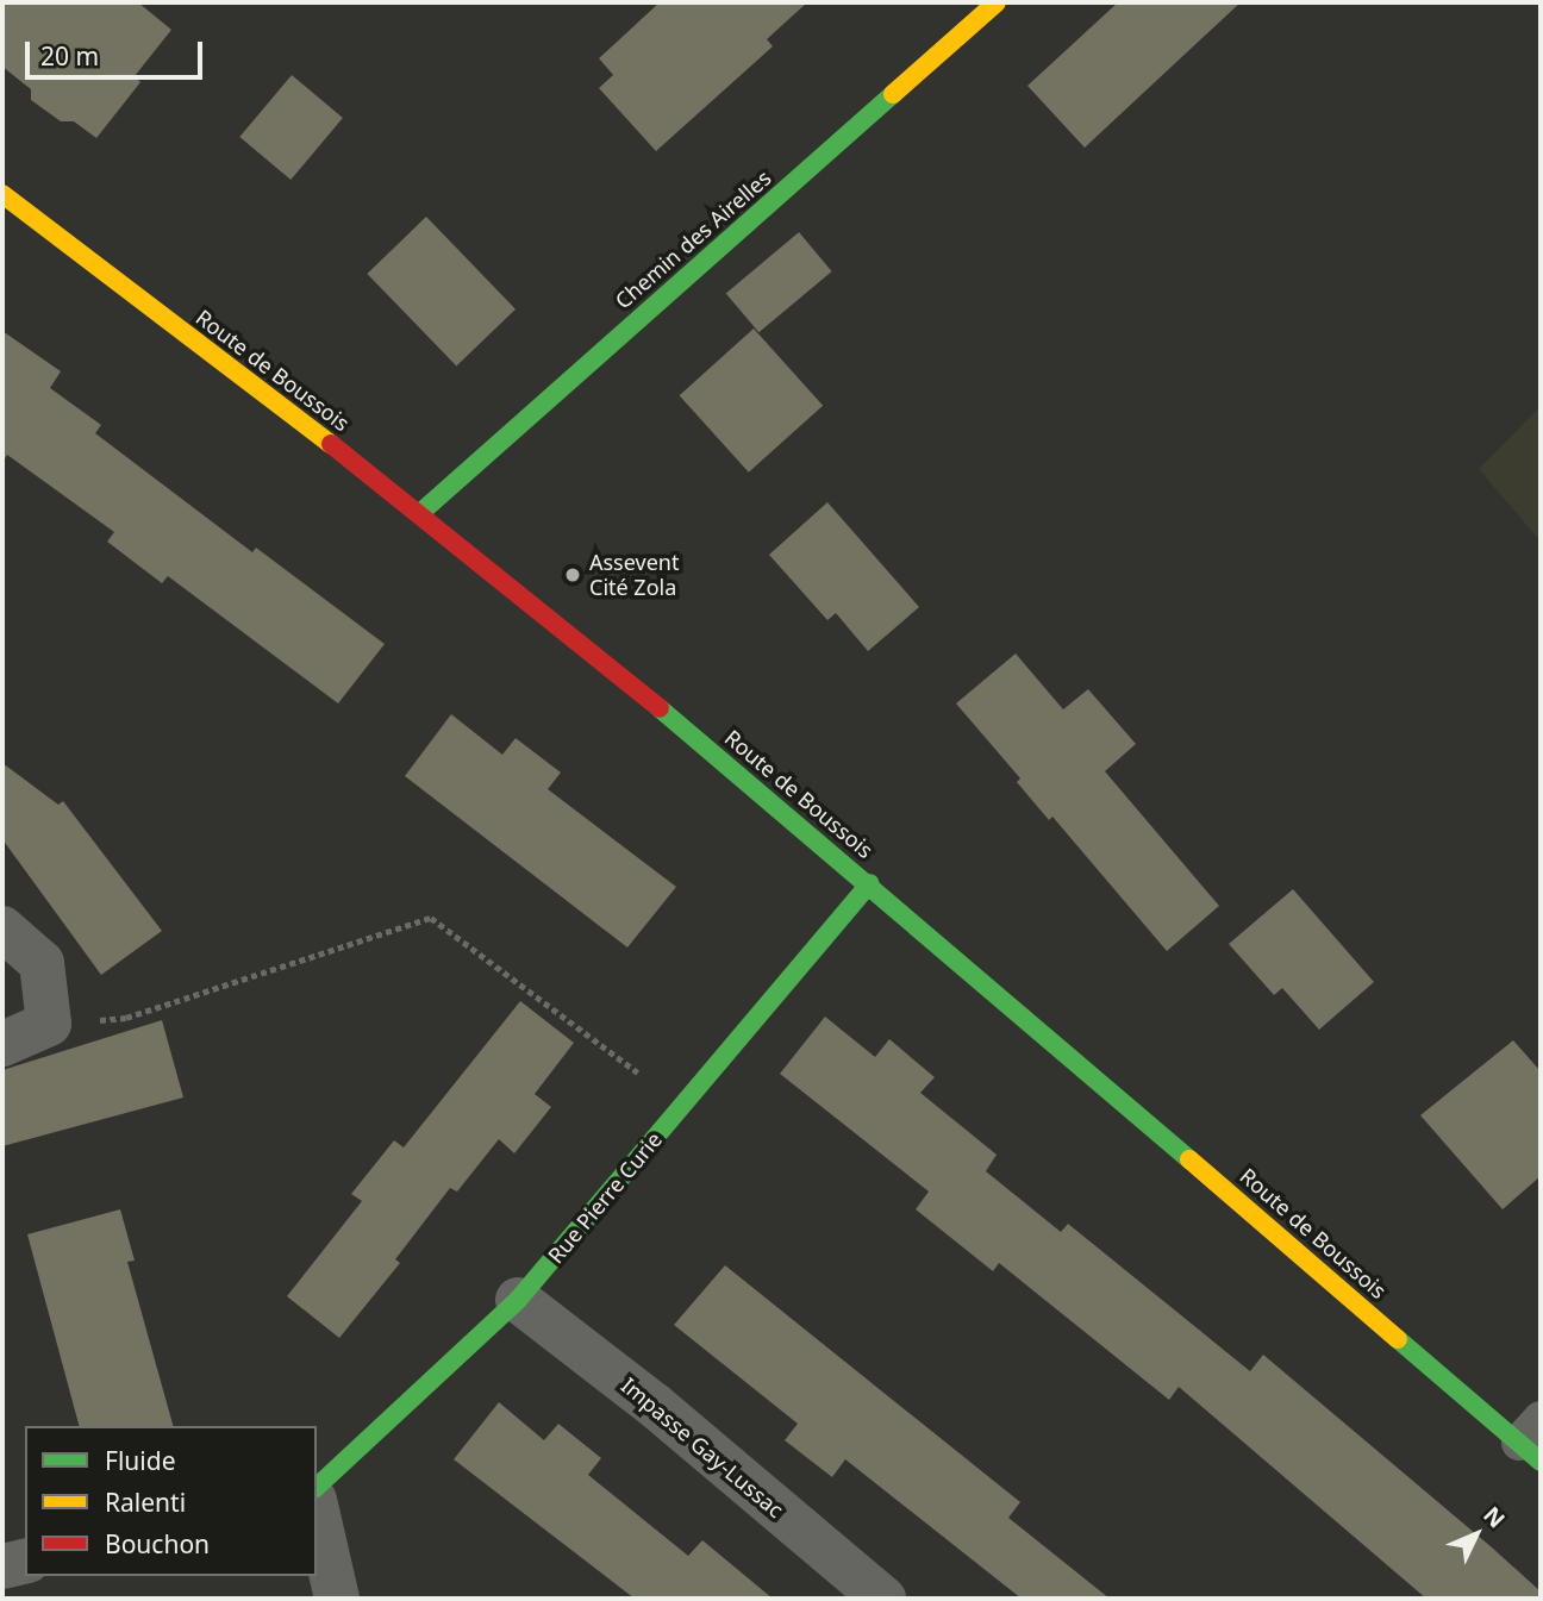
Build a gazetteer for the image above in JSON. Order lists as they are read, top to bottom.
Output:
{
  "streets": {
    "street": [
      "Chemin des Airelles",
      "Route de Boussois",
      "Rue Pierre Curie",
      "Impasse Gay-Lussac"
    ]
  },
  "crossings": [
    ["Chemin des Airelles", "Route de Boussois"],
    ["Route de Boussois", "Rue Pierre Curie"],
    ["Rue Pierre Curie", "Impasse Gay-Lussac"]
  ],
  "places": ["Assevent Cité Zola"],
  "legend": ["Fluide", "Ralenti", "Bouchon"],
  "scale_bar": "20 m",
  "north": "top right"
}
